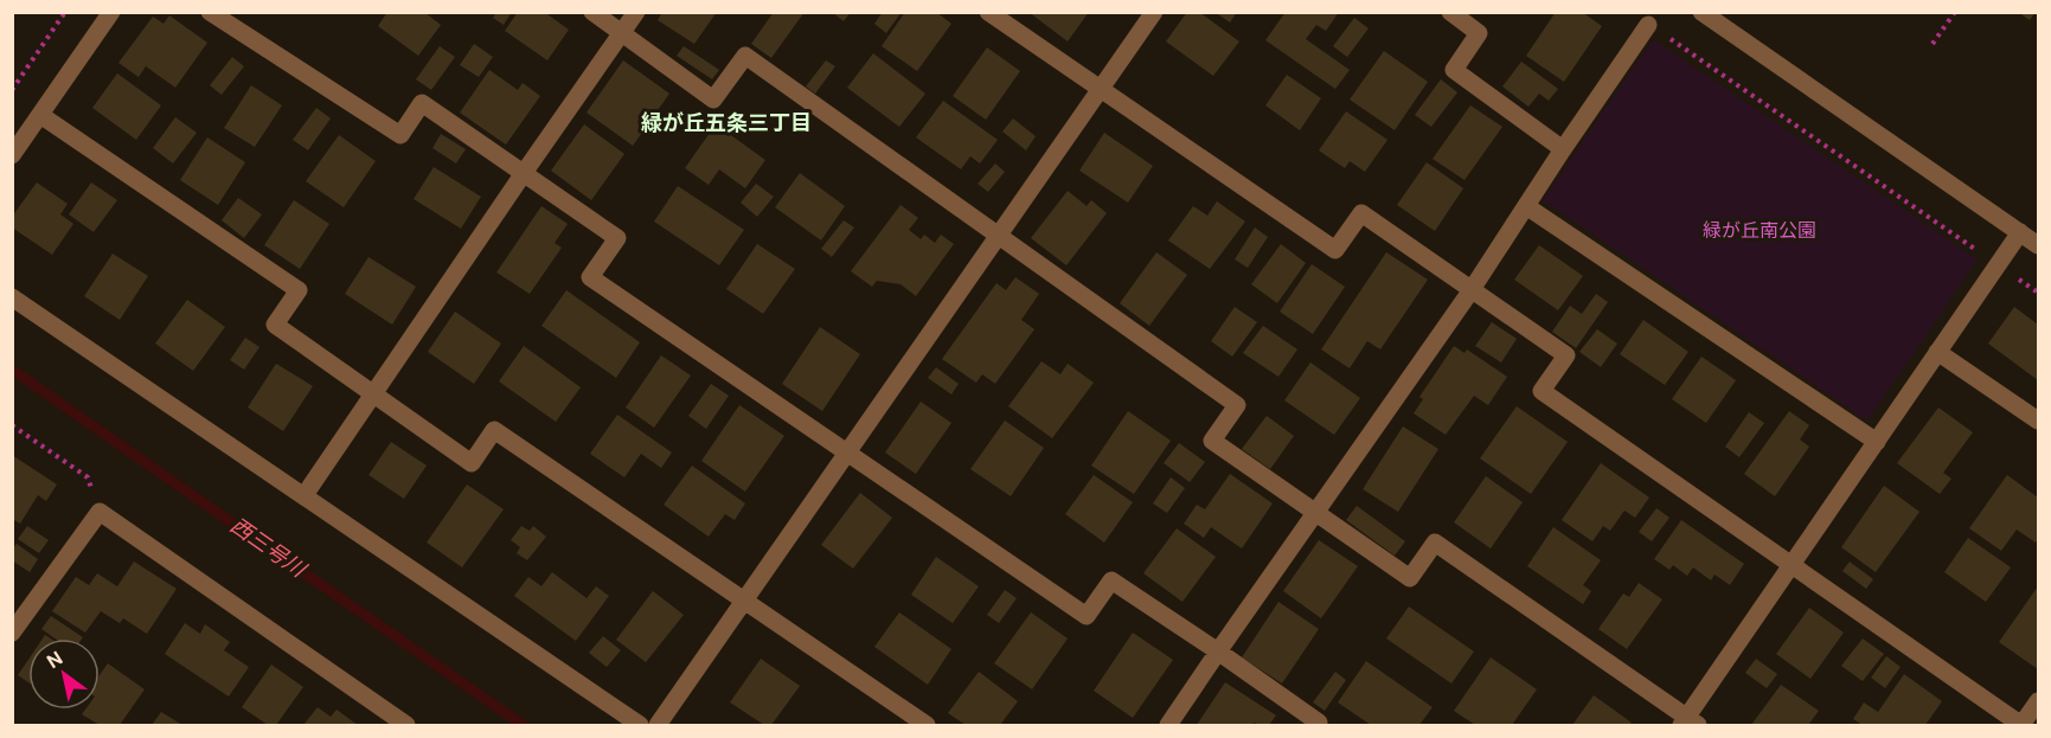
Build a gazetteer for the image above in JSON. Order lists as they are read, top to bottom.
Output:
{
  "districts": ["緑が丘五条三丁目"],
  "water": ["西三号川"],
  "parks": ["緑が丘南公園"],
  "north": "top left"
}
